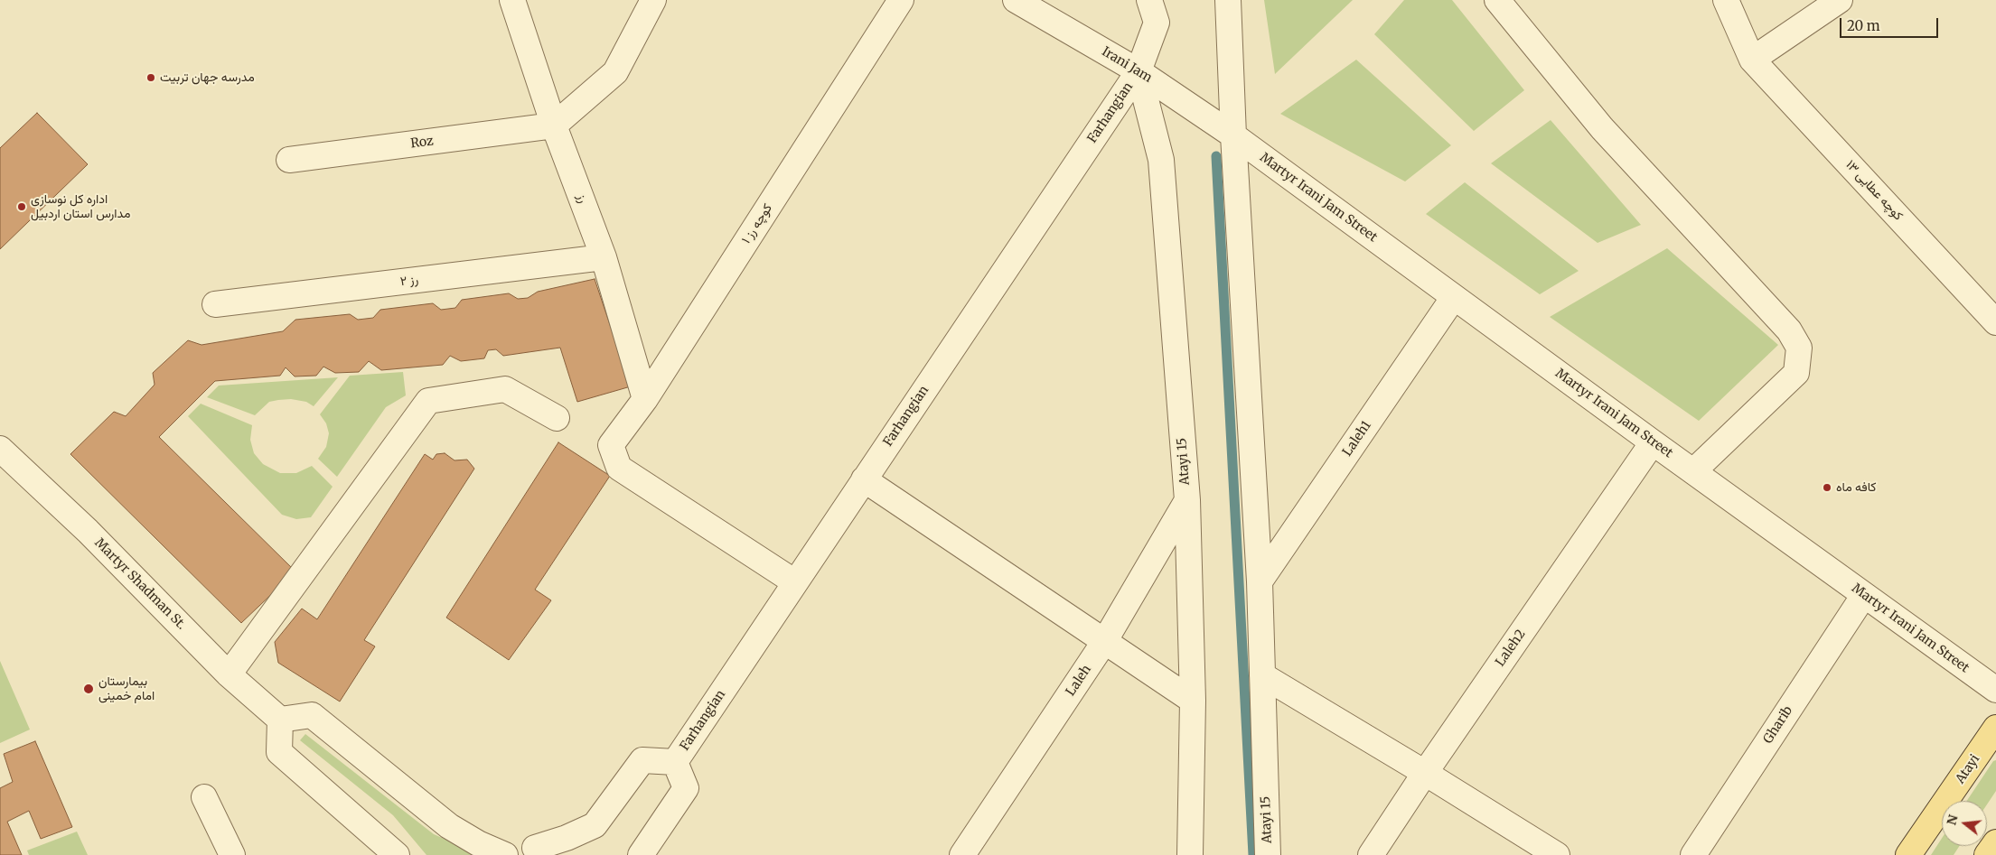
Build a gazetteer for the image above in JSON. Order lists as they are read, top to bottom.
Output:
{
  "streets": {
    "main road": ["Atayi"],
    "street": [
      "Irani Jam",
      "Farhangian",
      "Roz",
      "کوچه عطایی ۱۳",
      "Martyr Irani Jam Street",
      "رز",
      "کوچه رز ۱",
      "رز ۲",
      "Laleh1",
      "Atayi 15",
      "Martyr Shadman St.",
      "Laleh2",
      "Laleh",
      "Gharib"
    ]
  },
  "crossings": [
    ["Irani Jam", "Farhangian"],
    ["Irani Jam", "Martyr Irani Jam Street"],
    ["Irani Jam", "Atayi 15"],
    ["Farhangian", "کوچه رز ۱"],
    ["Farhangian", "Atayi 15"],
    ["Roz", "رز"],
    ["Martyr Irani Jam Street", "Laleh1"],
    ["Martyr Irani Jam Street", "Atayi 15"],
    ["Martyr Irani Jam Street", "Laleh2"],
    ["Martyr Irani Jam Street", "Gharib"],
    ["رز", "کوچه رز ۱"],
    ["رز", "رز ۲"],
    ["Laleh1", "Atayi 15"],
    ["Atayi 15", "Laleh"]
  ],
  "places": [
    "مدرسه جهان تربیت",
    "اداره کل نوسازی مدارس استان اردبیل",
    "کافه ماه",
    "بیمارستان امام خمینی"
  ],
  "scale_bar": "20 m",
  "north": "left"
}
